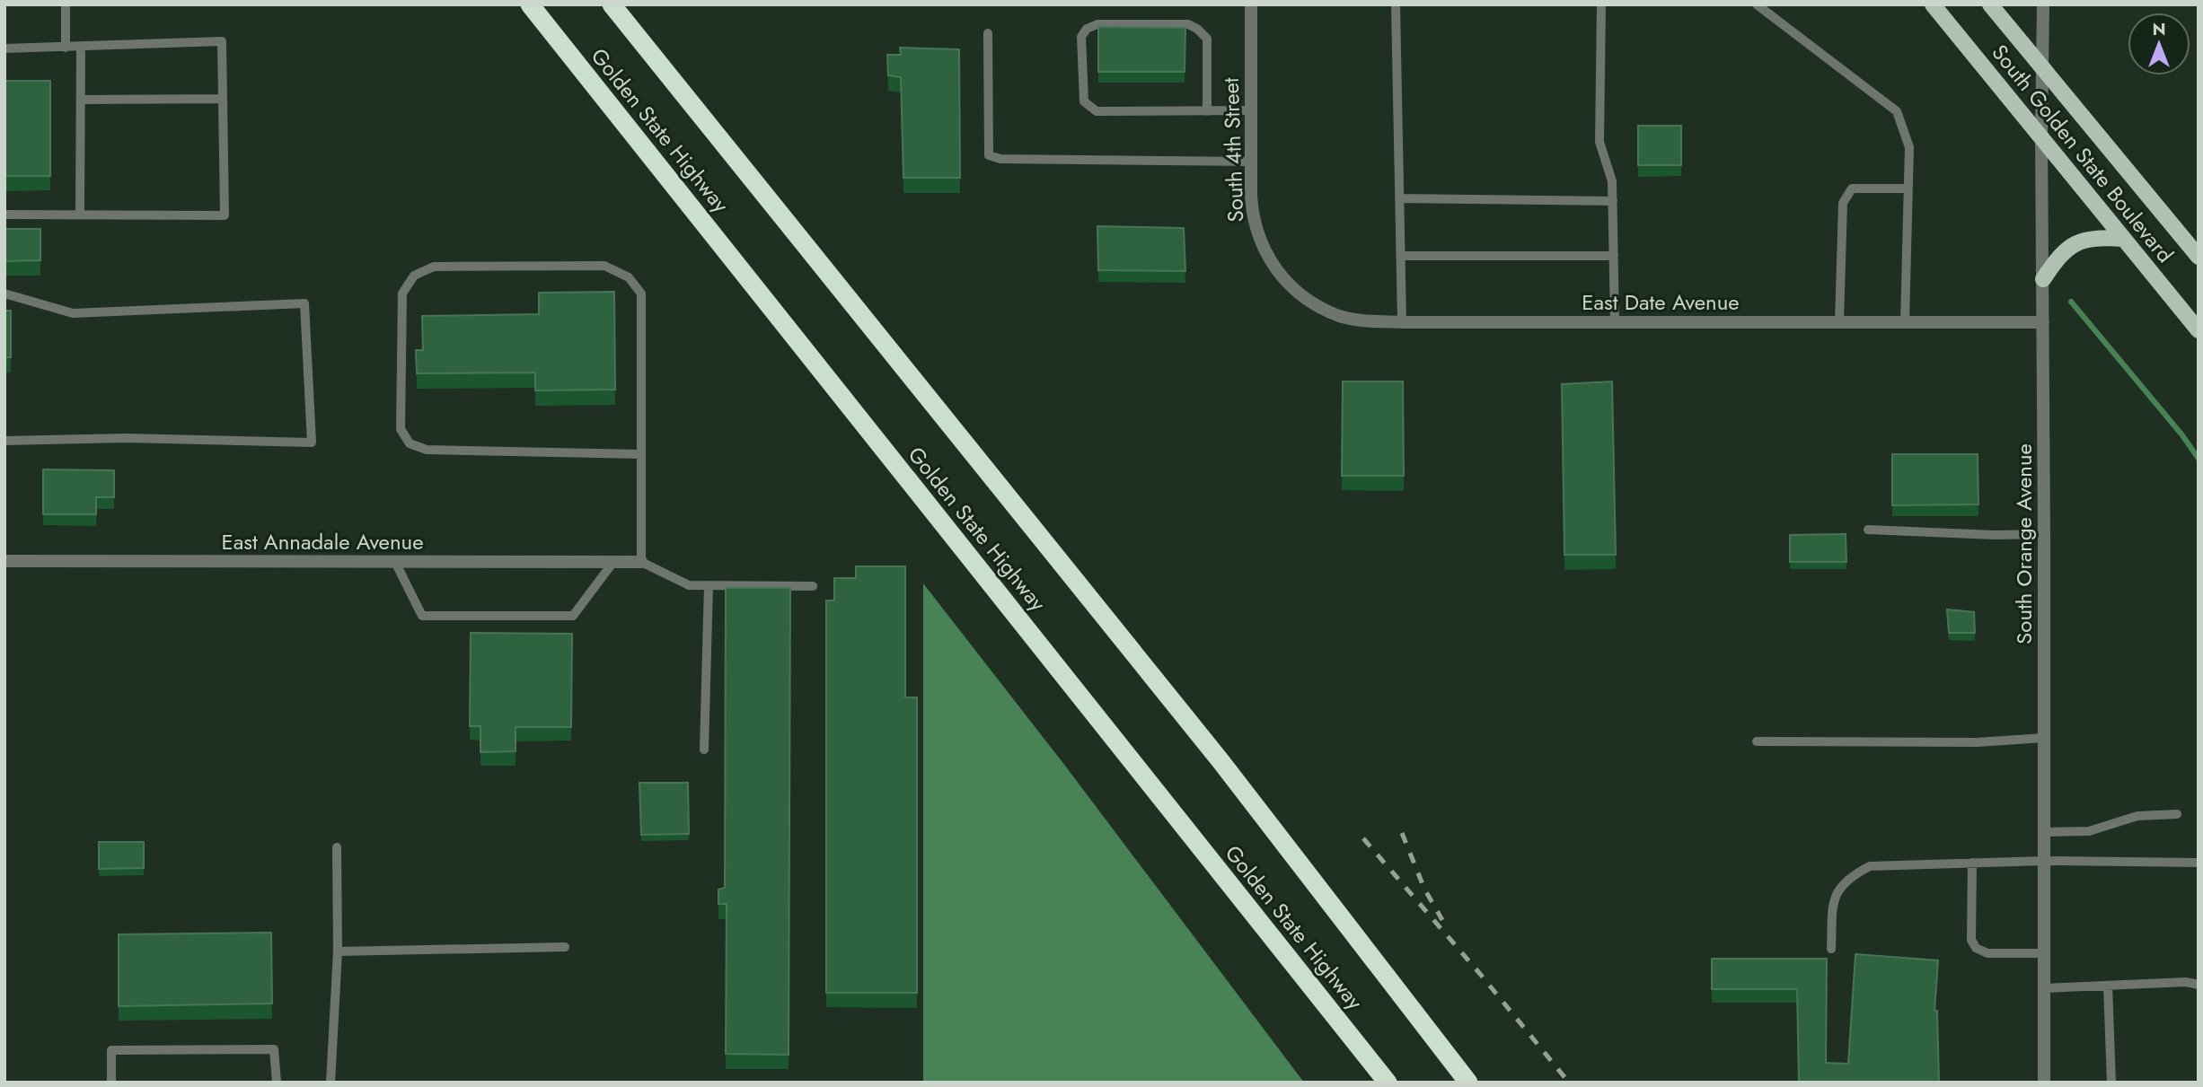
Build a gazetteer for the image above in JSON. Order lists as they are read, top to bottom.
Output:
{
  "streets": {
    "highway": ["Golden State Highway"],
    "main road": ["South Golden State Boulevard"],
    "street": [
      "South 4th Street",
      "East Date Avenue",
      "East Annadale Avenue",
      "South Orange Avenue"
    ]
  },
  "crossings": [
    ["South 4th Street", "East Date Avenue"],
    ["South Golden State Boulevard", "South Orange Avenue"],
    ["East Date Avenue", "South Orange Avenue"]
  ],
  "north": "top"
}
